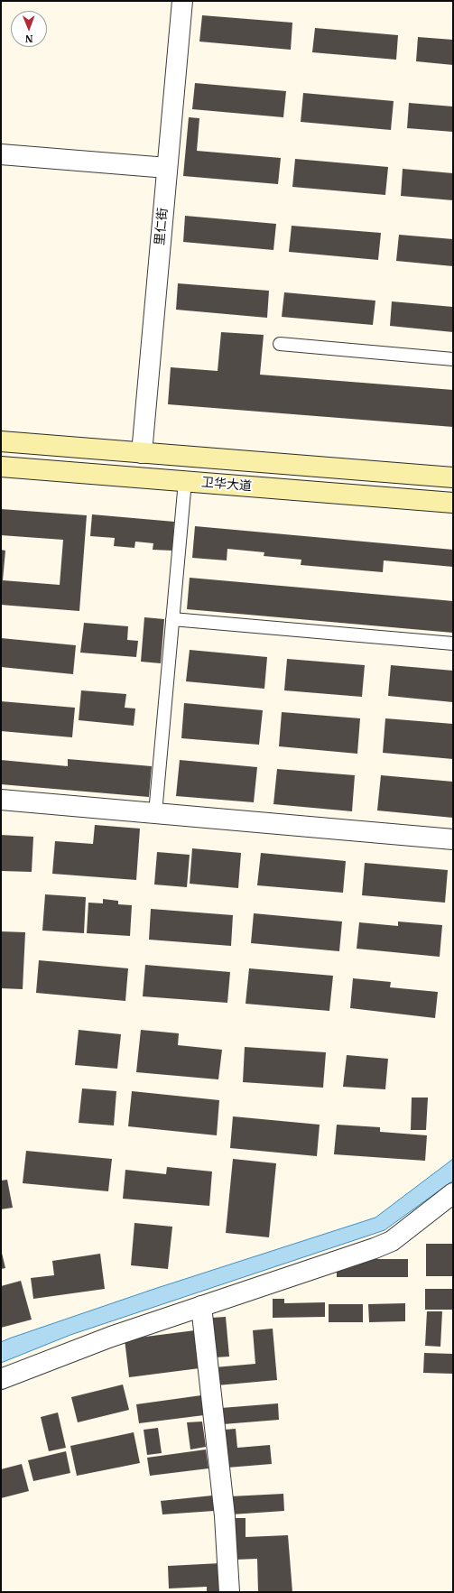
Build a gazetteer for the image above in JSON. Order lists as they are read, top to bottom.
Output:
{
  "streets": {
    "main road": ["卫华大道"],
    "street": ["里仁街"]
  },
  "crossings": [
    ["里仁街", "卫华大道"]
  ],
  "north": "bottom"
}
